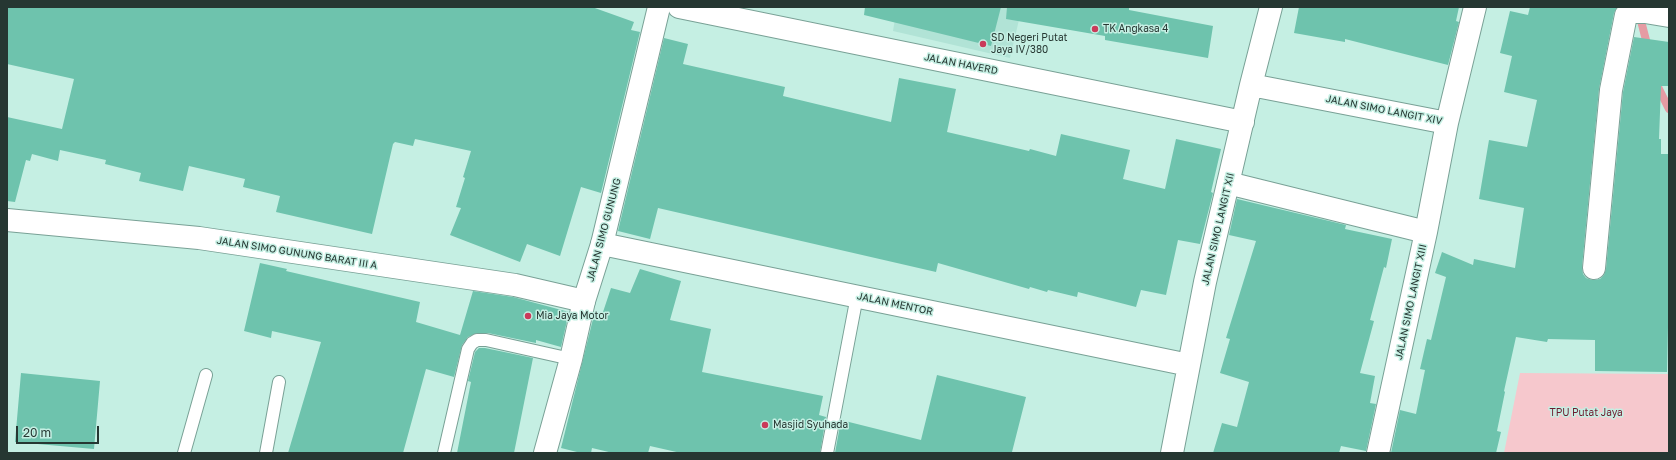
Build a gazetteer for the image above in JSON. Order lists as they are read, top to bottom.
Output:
{
  "streets": {
    "street": [
      "JALAN HAVERD",
      "JALAN SIMO LANGIT XIV",
      "JALAN SIMO LANGIT XII",
      "JALAN SIMO GUNUNG",
      "JALAN SIMO GUNUNG BARAT III A",
      "JALAN SIMO LANGIT XIII",
      "JALAN MENTOR"
    ]
  },
  "crossings": [
    ["JALAN HAVERD", "JALAN SIMO LANGIT XII"],
    ["JALAN SIMO LANGIT XIV", "JALAN SIMO LANGIT XII"],
    ["JALAN SIMO LANGIT XII", "JALAN SIMO LANGIT XIII"],
    ["JALAN SIMO LANGIT XII", "JALAN MENTOR"],
    ["JALAN SIMO GUNUNG", "JALAN SIMO GUNUNG BARAT III A"],
    ["JALAN SIMO GUNUNG", "JALAN MENTOR"]
  ],
  "parks": ["TPU Putat Jaya"],
  "places": [
    "TK Angkasa 4",
    "SD Negeri Putat Jaya IV/380",
    "Mia Jaya Motor",
    "Masjid Syuhada"
  ],
  "scale_bar": "20 m"
}
